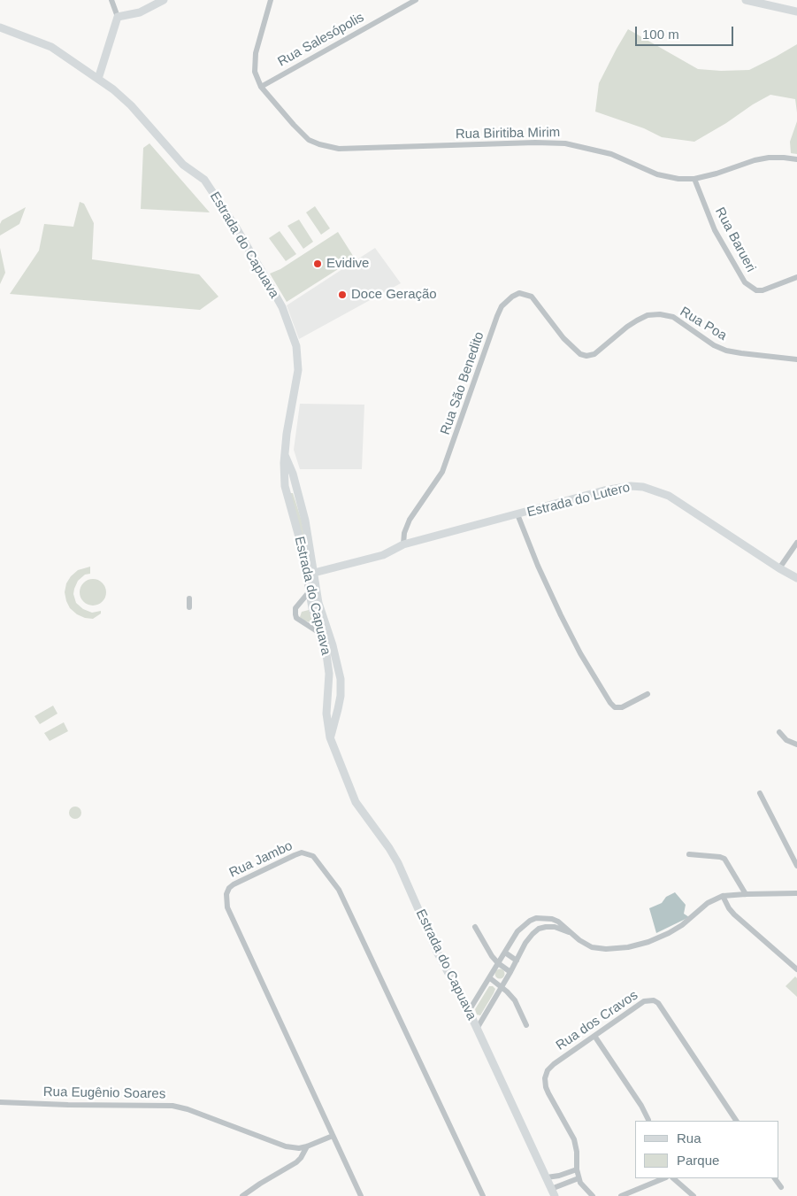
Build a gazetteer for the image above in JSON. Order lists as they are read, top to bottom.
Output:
{
  "streets": {
    "main road": ["Estrada do Capuava", "Estrada do Lutero"],
    "street": [
      "Rua Salesópolis",
      "Rua Biritiba Mirim",
      "Rua Barueri",
      "Rua Poa",
      "Rua São Benedito",
      "Rua Jambo",
      "Rua dos Cravos",
      "Rua Eugênio Soares"
    ]
  },
  "crossings": [
    ["Rua Salesópolis", "Rua Biritiba Mirim"],
    ["Rua Biritiba Mirim", "Rua Barueri"],
    ["Estrada do Capuava", "Estrada do Lutero"],
    ["Rua Poa", "Rua São Benedito"],
    ["Rua São Benedito", "Estrada do Lutero"]
  ],
  "places": ["Evidive", "Doce Geração"],
  "legend": ["Rua", "Parque"],
  "scale_bar": "100 m"
}
